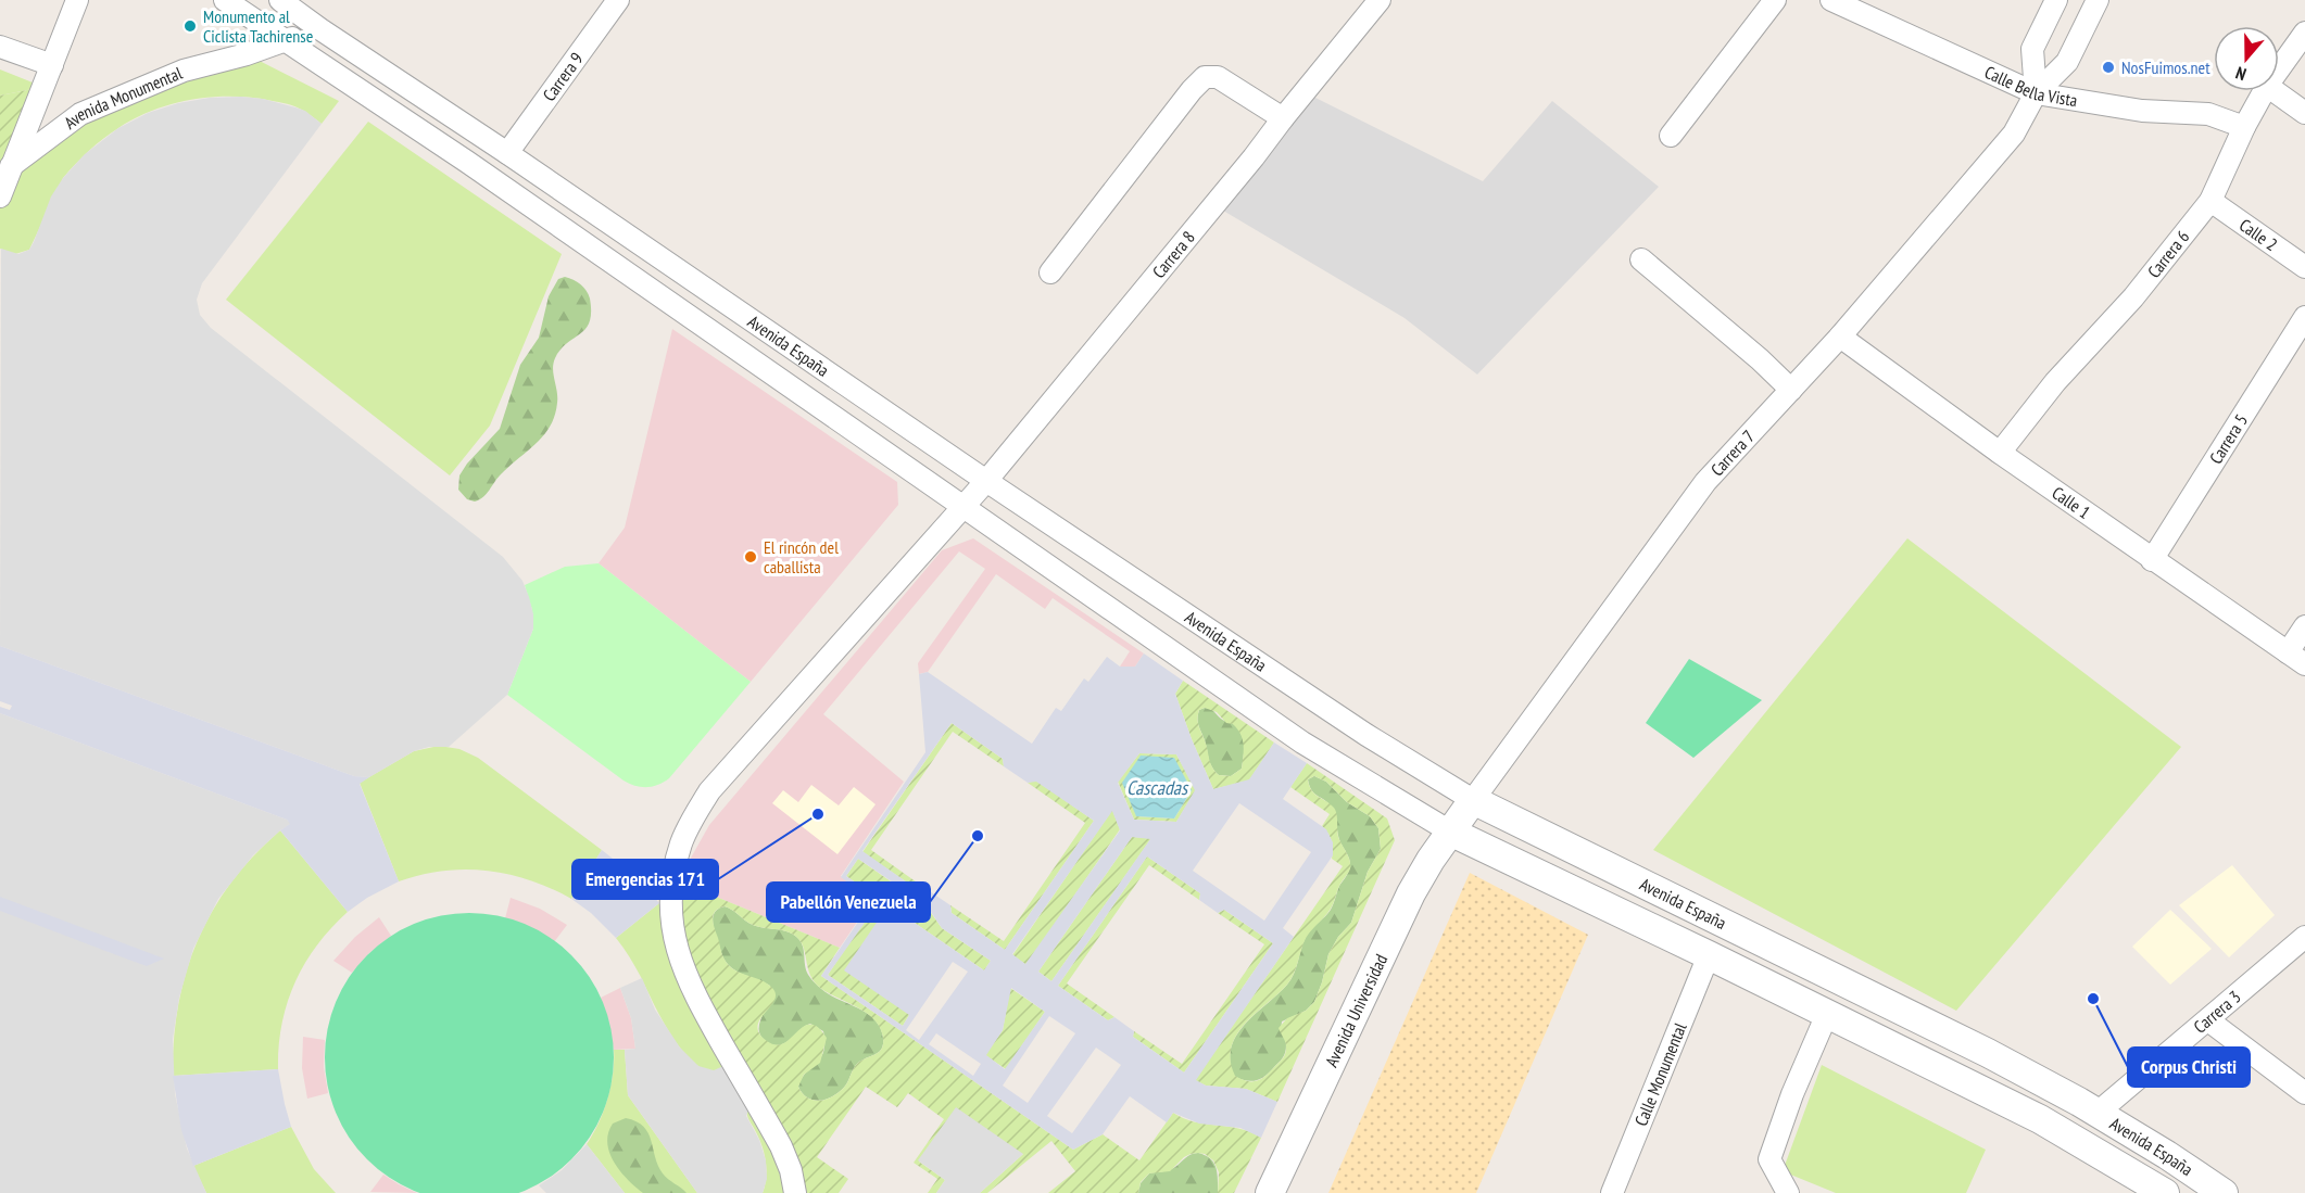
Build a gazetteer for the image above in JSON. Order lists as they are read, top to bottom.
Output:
{
  "streets": {
    "street": [
      "Carrera 9",
      "Calle Bella Vista",
      "Avenida Monumental",
      "Calle 2",
      "Carrera 6",
      "Carrera 8",
      "Avenida España",
      "Carrera 5",
      "Carrera 7",
      "Calle 1",
      "Avenida Universidad",
      "Carrera 3",
      "Calle Monumental"
    ]
  },
  "crossings": [
    ["Carrera 9", "Avenida España"],
    ["Calle Bella Vista", "Carrera 6"],
    ["Calle Bella Vista", "Carrera 7"],
    ["Avenida Monumental", "Avenida España"],
    ["Calle 2", "Carrera 6"],
    ["Carrera 6", "Calle 1"],
    ["Carrera 8", "Avenida España"],
    ["Avenida España", "Carrera 7"],
    ["Avenida España", "Avenida Universidad"],
    ["Avenida España", "Carrera 3"],
    ["Avenida España", "Calle Monumental"],
    ["Carrera 5", "Calle 1"],
    ["Carrera 7", "Calle 1"],
    ["Carrera 7", "Avenida Universidad"]
  ],
  "water": ["Cascadas"],
  "places": [
    "Monumento al Ciclista Tachirense",
    "NosFuimos.net",
    "El rincón del caballista",
    "Emergencias 171",
    "Pabellón Venezuela",
    "Corpus Christi"
  ],
  "north": "bottom"
}
